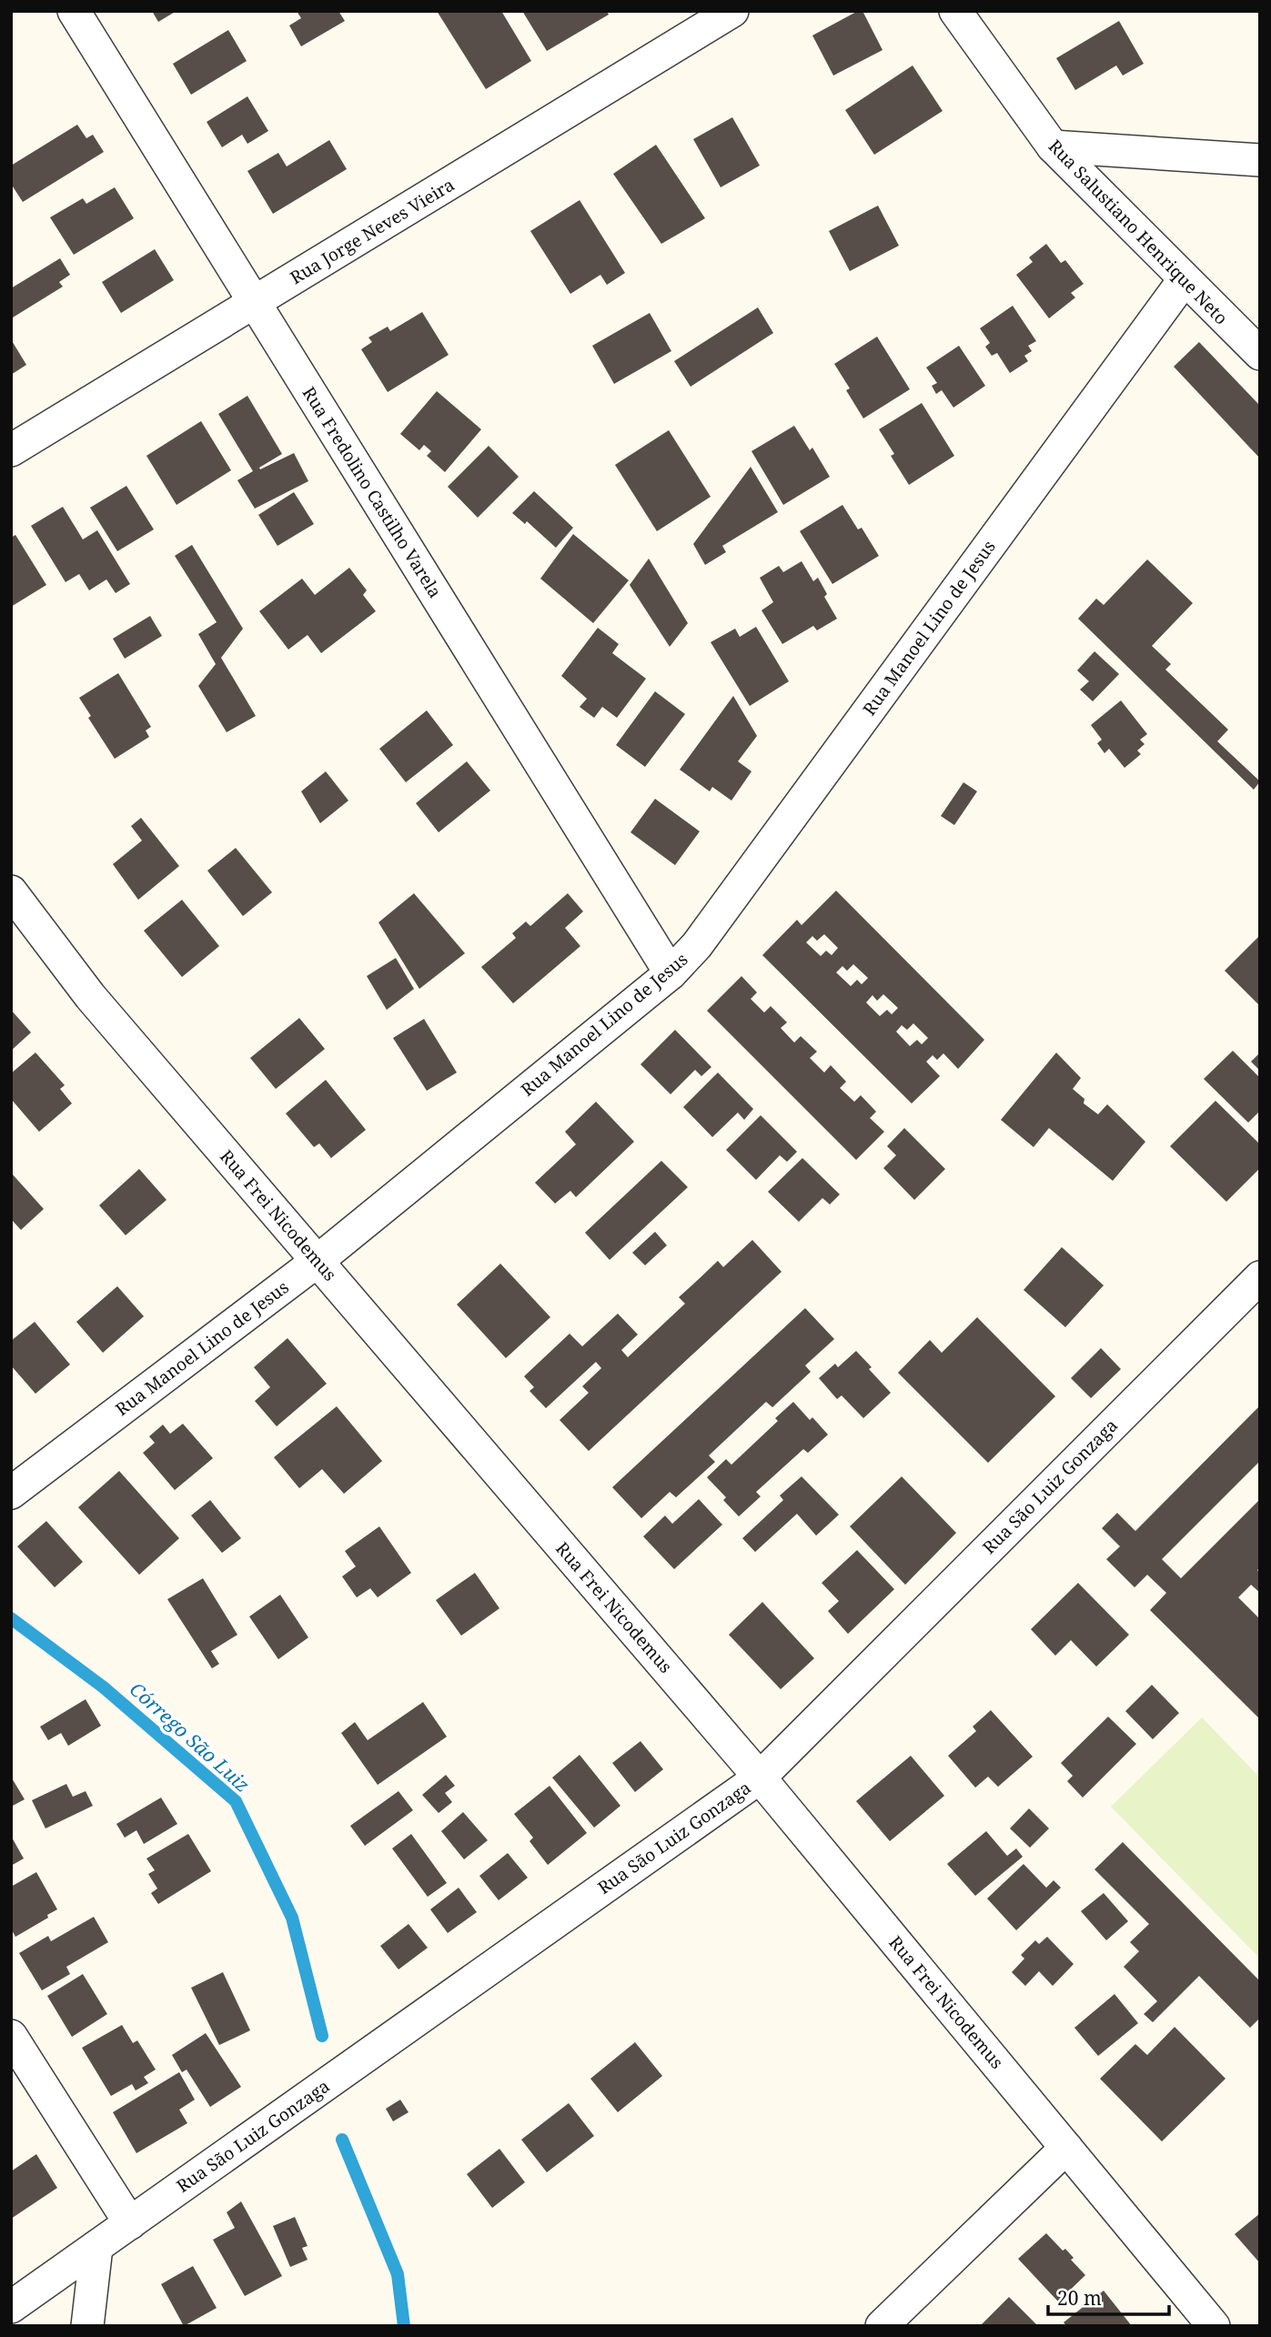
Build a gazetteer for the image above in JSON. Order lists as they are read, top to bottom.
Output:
{
  "streets": {
    "street": [
      "Rua Jorge Neves Vieira",
      "Rua Salustiano Henrique Neto",
      "Rua Fredolino Castilho Varela",
      "Rua Manoel Lino de Jesus",
      "Rua Frei Nicodemus",
      "Rua São Luiz Gonzaga"
    ]
  },
  "crossings": [
    ["Rua Jorge Neves Vieira", "Rua Fredolino Castilho Varela"],
    ["Rua Salustiano Henrique Neto", "Rua Manoel Lino de Jesus"],
    ["Rua Fredolino Castilho Varela", "Rua Manoel Lino de Jesus"],
    ["Rua Manoel Lino de Jesus", "Rua Frei Nicodemus"],
    ["Rua Frei Nicodemus", "Rua São Luiz Gonzaga"]
  ],
  "water": ["Córrego São Luiz"],
  "scale_bar": "20 m"
}
